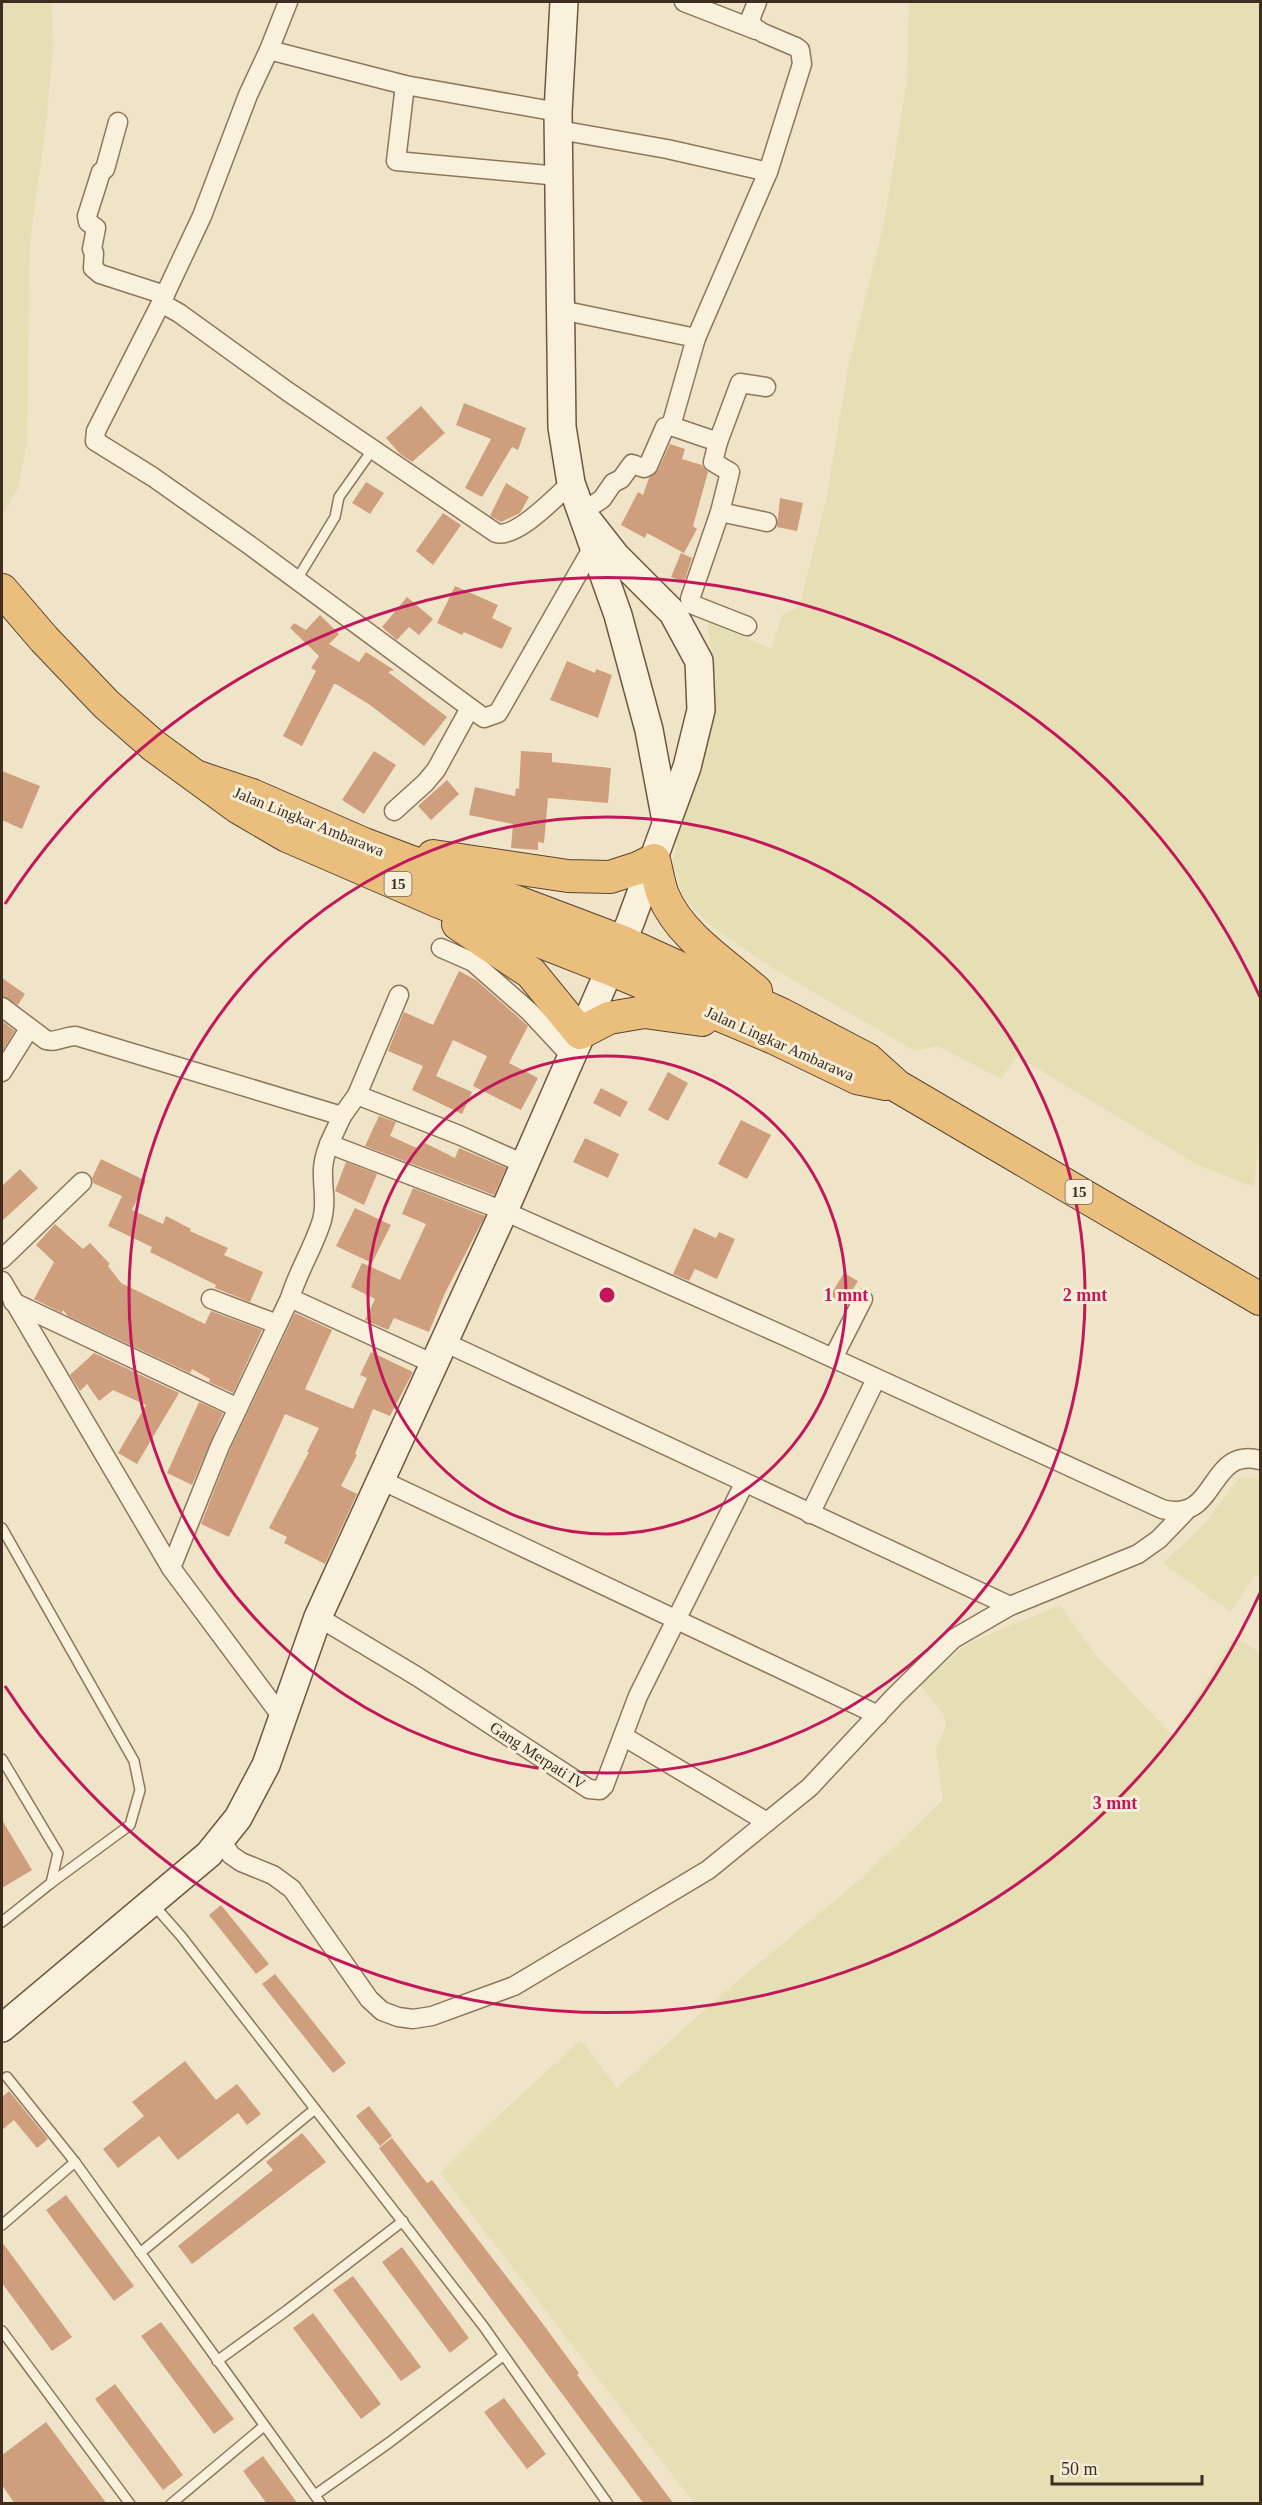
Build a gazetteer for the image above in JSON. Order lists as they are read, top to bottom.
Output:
{
  "streets": {
    "highway": ["Jalan Lingkar Ambarawa", "15"],
    "street": ["Gang Merpati IV"]
  },
  "scale_bar": "50 m",
  "rings": ["1 mnt", "2 mnt", "3 mnt"]
}
